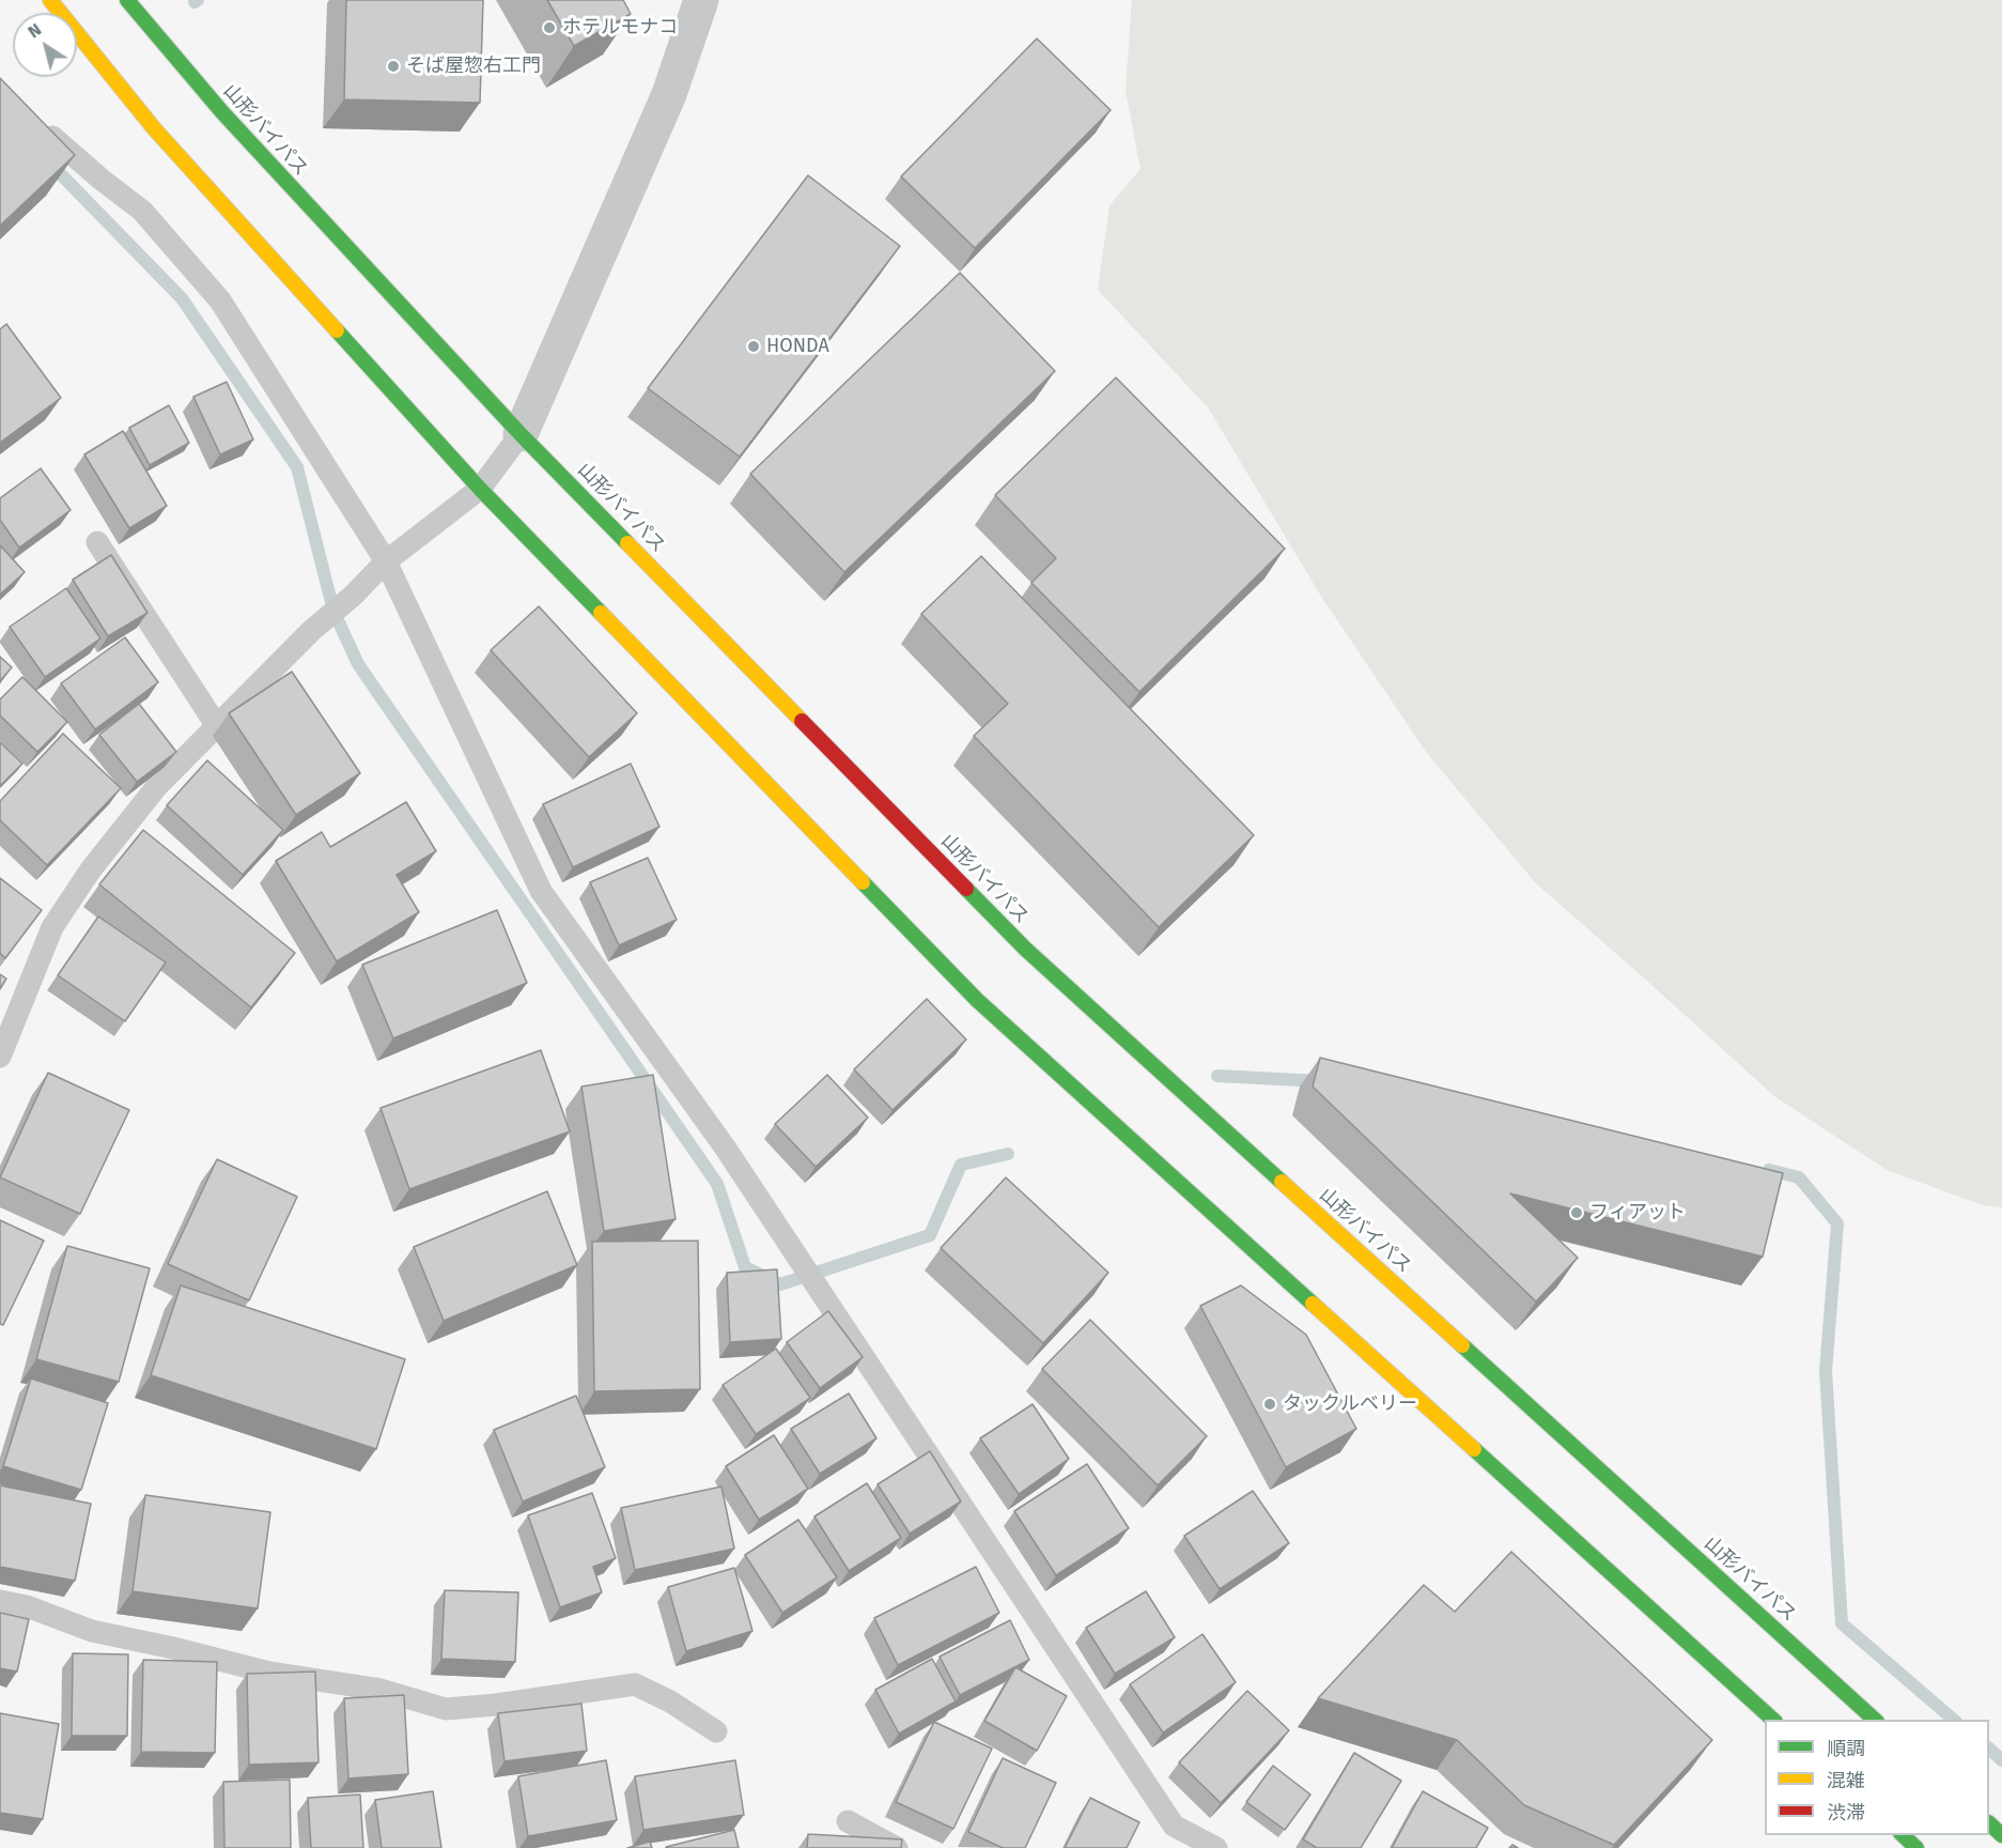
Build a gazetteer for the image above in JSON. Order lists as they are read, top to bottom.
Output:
{
  "streets": {
    "highway": ["山形バイパス"]
  },
  "places": [
    "ホテルモナコ",
    "そば屋惣右工門",
    "HONDA",
    "フィアット",
    "タックルベリー"
  ],
  "legend": ["順調", "混雑", "渋滞"],
  "north": "top left"
}
